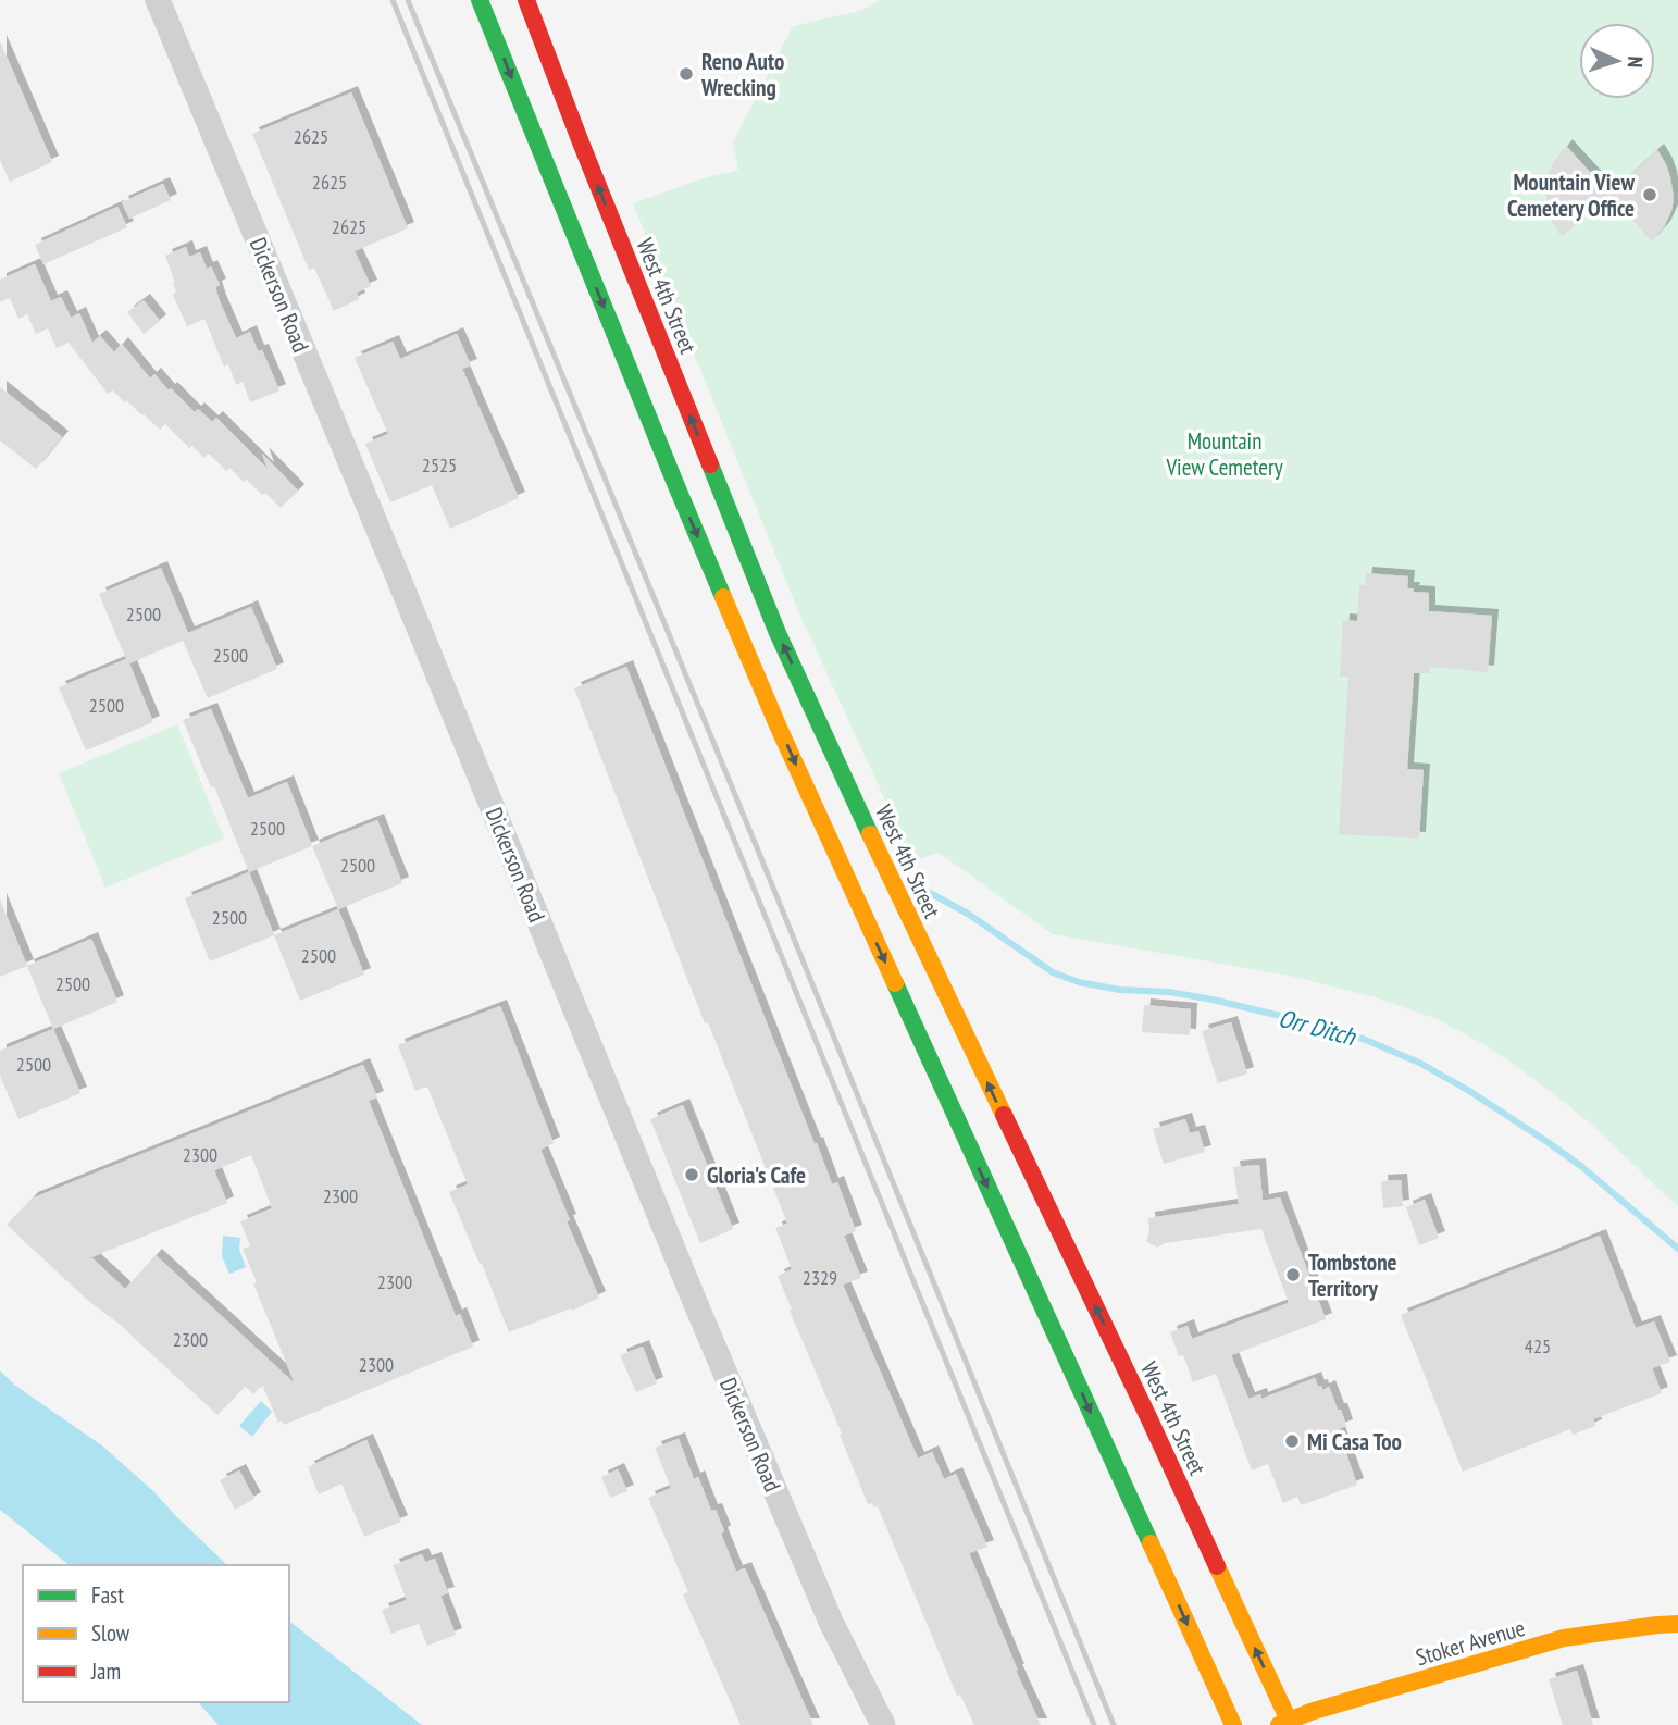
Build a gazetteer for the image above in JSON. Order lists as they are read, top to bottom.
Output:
{
  "streets": {
    "main road": ["West 4th Street", "Stoker Avenue"],
    "street": ["Dickerson Road"]
  },
  "crossings": [
    ["West 4th Street", "Stoker Avenue"]
  ],
  "water": ["Orr Ditch"],
  "parks": ["Mountain View Cemetery"],
  "places": [
    "Reno Auto Wrecking",
    "Mountain View Cemetery Office",
    "Gloria's Cafe",
    "Tombstone Territory",
    "Mi Casa Too"
  ],
  "house_numbers": [
    "2625",
    "2625",
    "2625",
    "2525",
    "2500",
    "2500",
    "2500",
    "2500",
    "2500",
    "2500",
    "2500",
    "2500",
    "2500",
    "2300",
    "2300",
    "2329",
    "2300",
    "2300",
    "425",
    "2300"
  ],
  "legend": ["Fast", "Slow", "Jam"],
  "north": "right"
}
